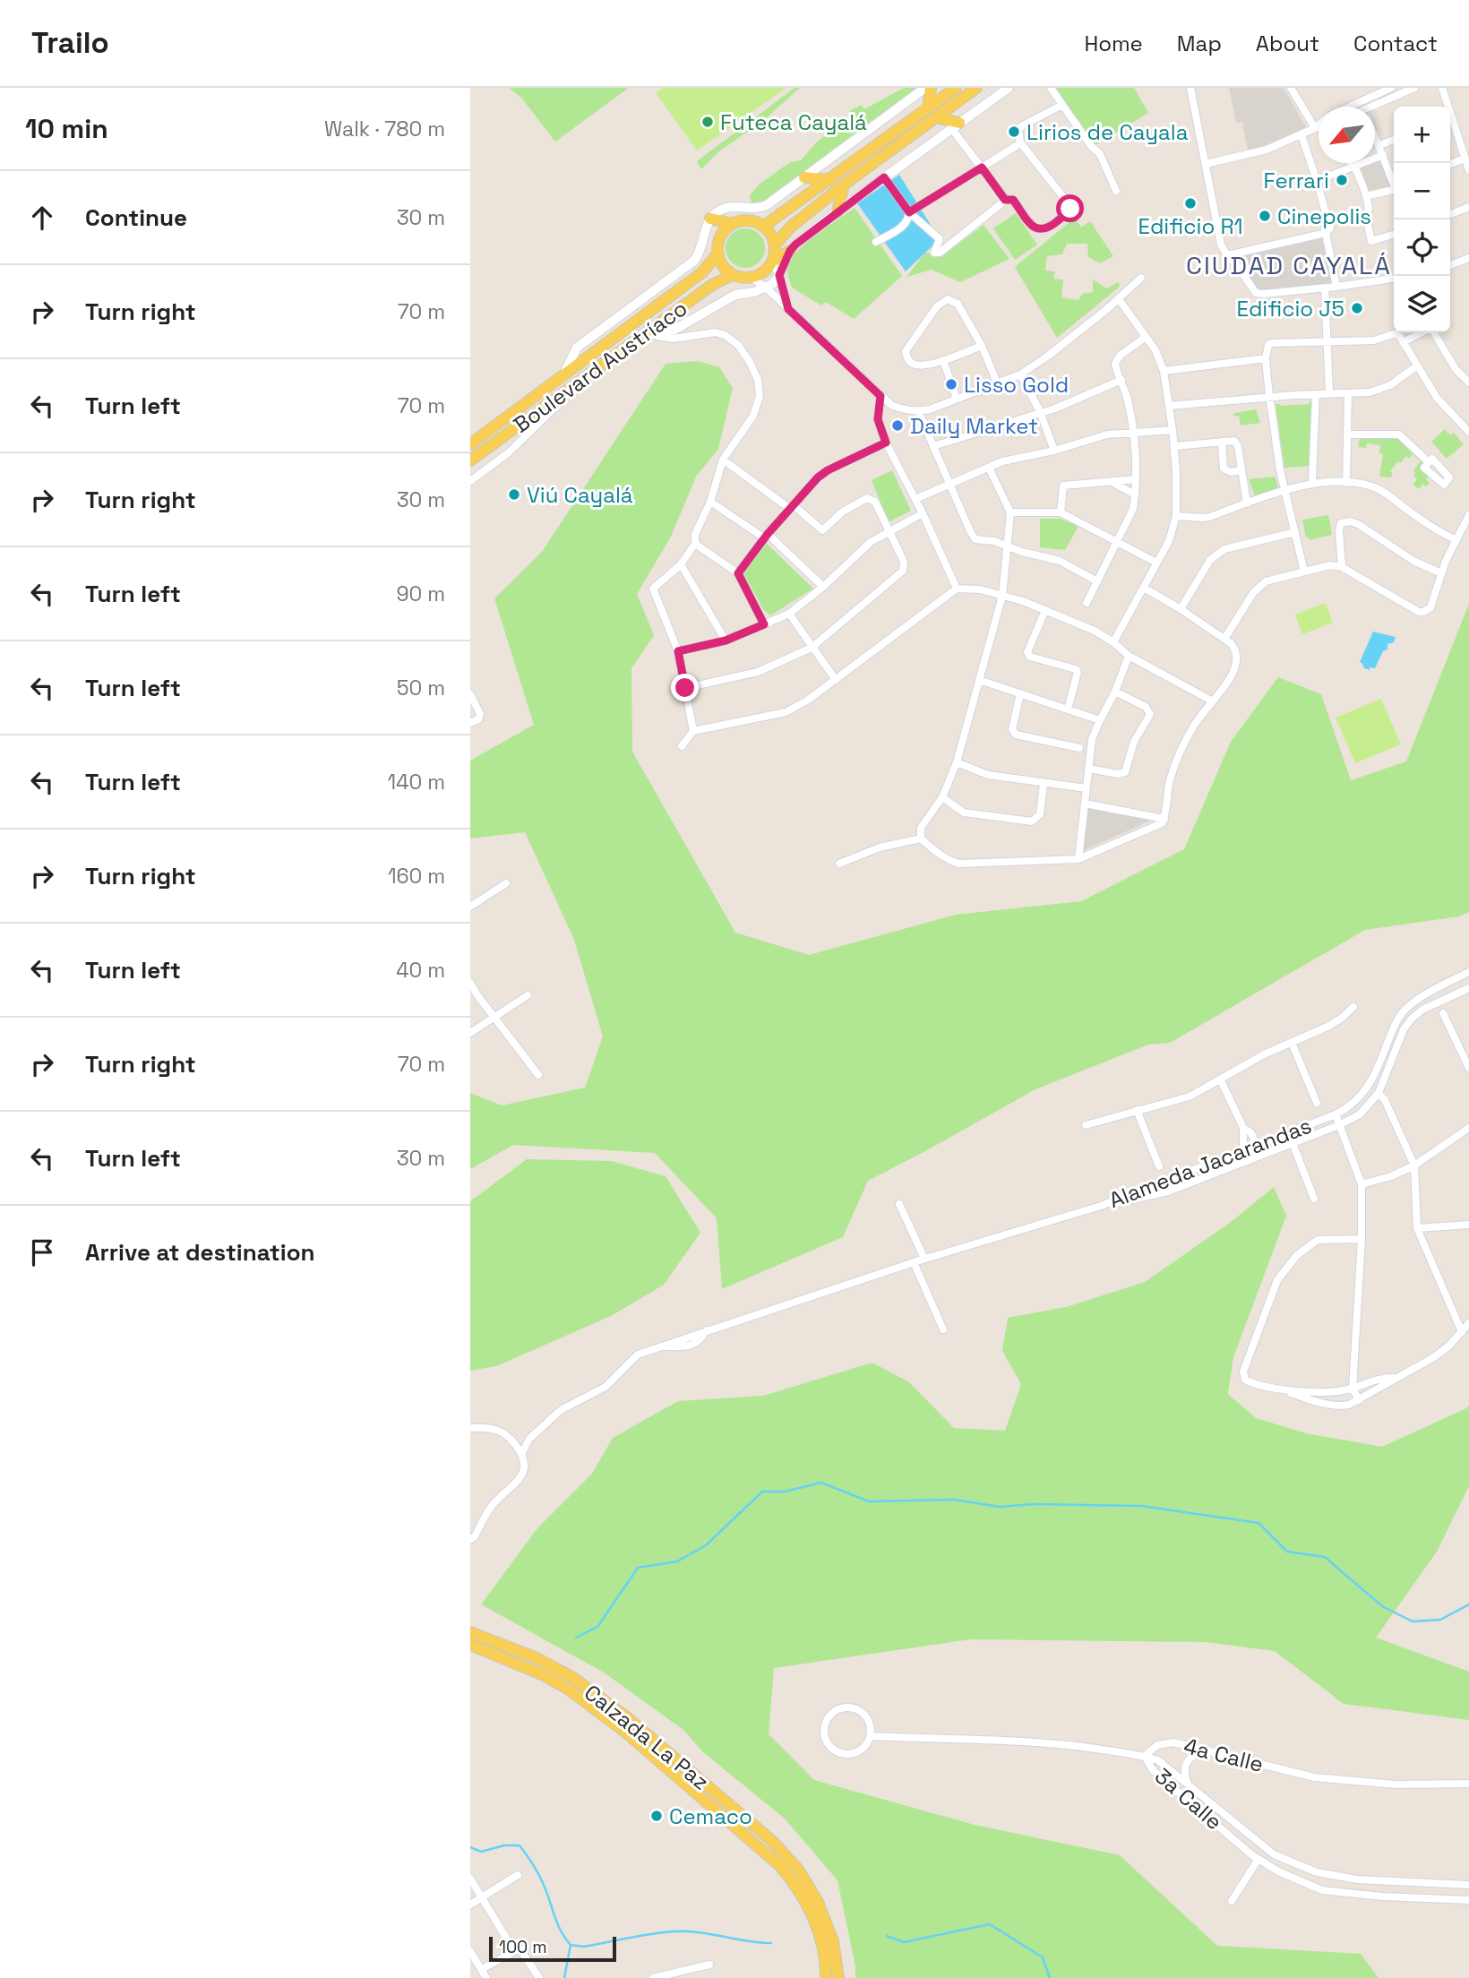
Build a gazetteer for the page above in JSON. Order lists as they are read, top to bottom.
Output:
{
  "streets": {
    "main road": ["Boulevard Austríaco", "Calzada La Paz"],
    "street": ["Alameda Jacarandas", "4a Calle", "3a Calle"]
  },
  "crossings": [
    ["4a Calle", "3a Calle"]
  ],
  "districts": ["CIUDAD CAYALÁ"],
  "places": [
    "Futeca Cayalá",
    "Lirios de Cayala",
    "Ferrari",
    "Edificio R1",
    "Cinepolis",
    "Edificio J5",
    "Lisso Gold",
    "Daily Market",
    "Viú Cayalá",
    "Cemaco"
  ],
  "scale_bar": "100 m",
  "north": "bottom left",
  "page": {
    "header": "Trailo",
    "nav": [
      "Home",
      "Map",
      "About",
      "Contact"
    ],
    "heading": ["10 min", "Walk · 780 m"],
    "map_buttons": ["+", "−"],
    "list": [
      ["Continue", "30 m"],
      ["Turn right", "70 m"],
      ["Turn left", "70 m"],
      ["Turn right", "30 m"],
      ["Turn left", "90 m"],
      ["Turn left", "50 m"],
      ["Turn left", "140 m"],
      ["Turn right", "160 m"],
      ["Turn left", "40 m"],
      ["Turn right", "70 m"],
      ["Turn left", "30 m"],
      "Arrive at destination"
    ],
    "scale": "100 m"
  }
}
